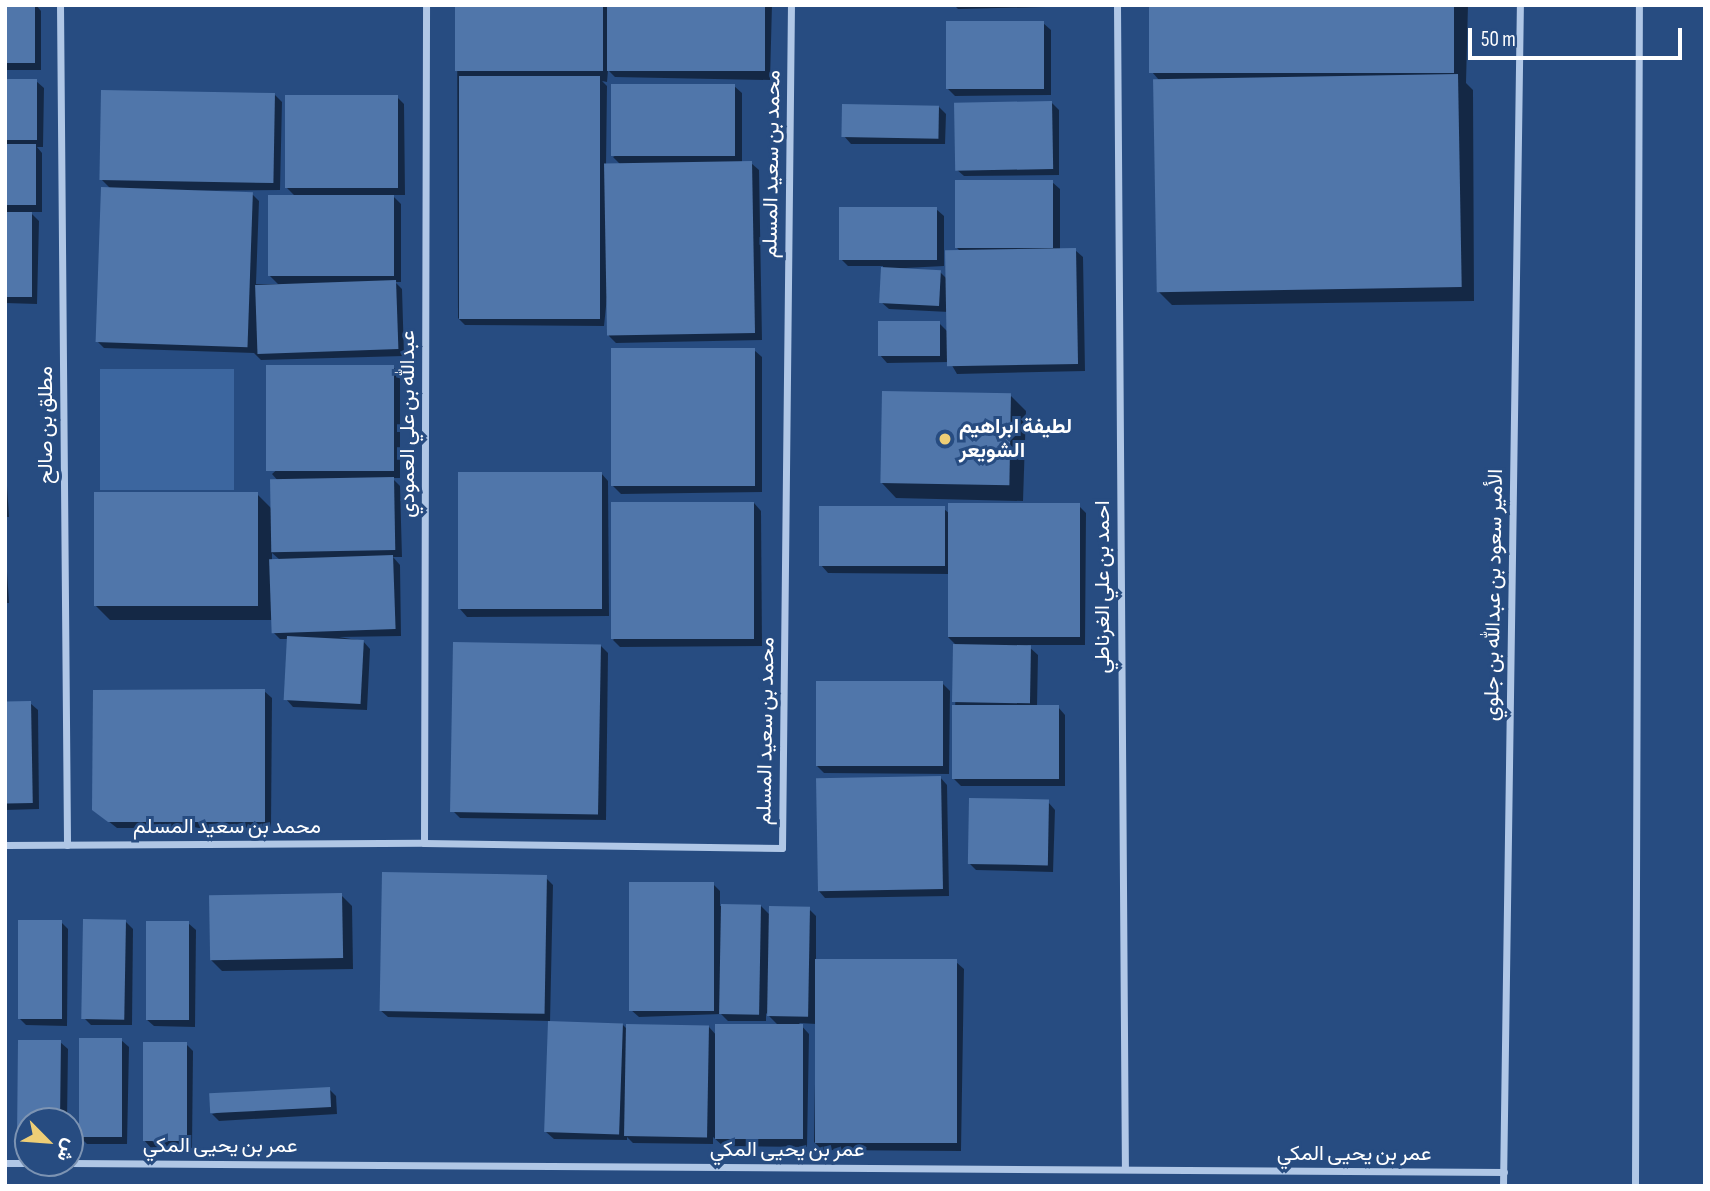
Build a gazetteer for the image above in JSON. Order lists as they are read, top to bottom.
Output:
{
  "streets": {
    "street": [
      "محمد بن سعيد المسلم",
      "عبدالله بن علي العمودي",
      "مطلق بن صالح",
      "احمد بن علي الغرناطي",
      "الأمير سعود بن عبدالله بن جلوي",
      "عمر بن يحيى المكي"
    ]
  },
  "crossings": [
    ["محمد بن سعيد المسلم", "عبدالله بن علي العمودي"],
    ["محمد بن سعيد المسلم", "مطلق بن صالح"],
    ["احمد بن علي الغرناطي", "عمر بن يحيى المكي"],
    ["الأمير سعود بن عبدالله بن جلوي", "عمر بن يحيى المكي"]
  ],
  "places": ["لطيفة ابراهيم الشويعر"],
  "scale_bar": "50 m",
  "north": "bottom right"
}
